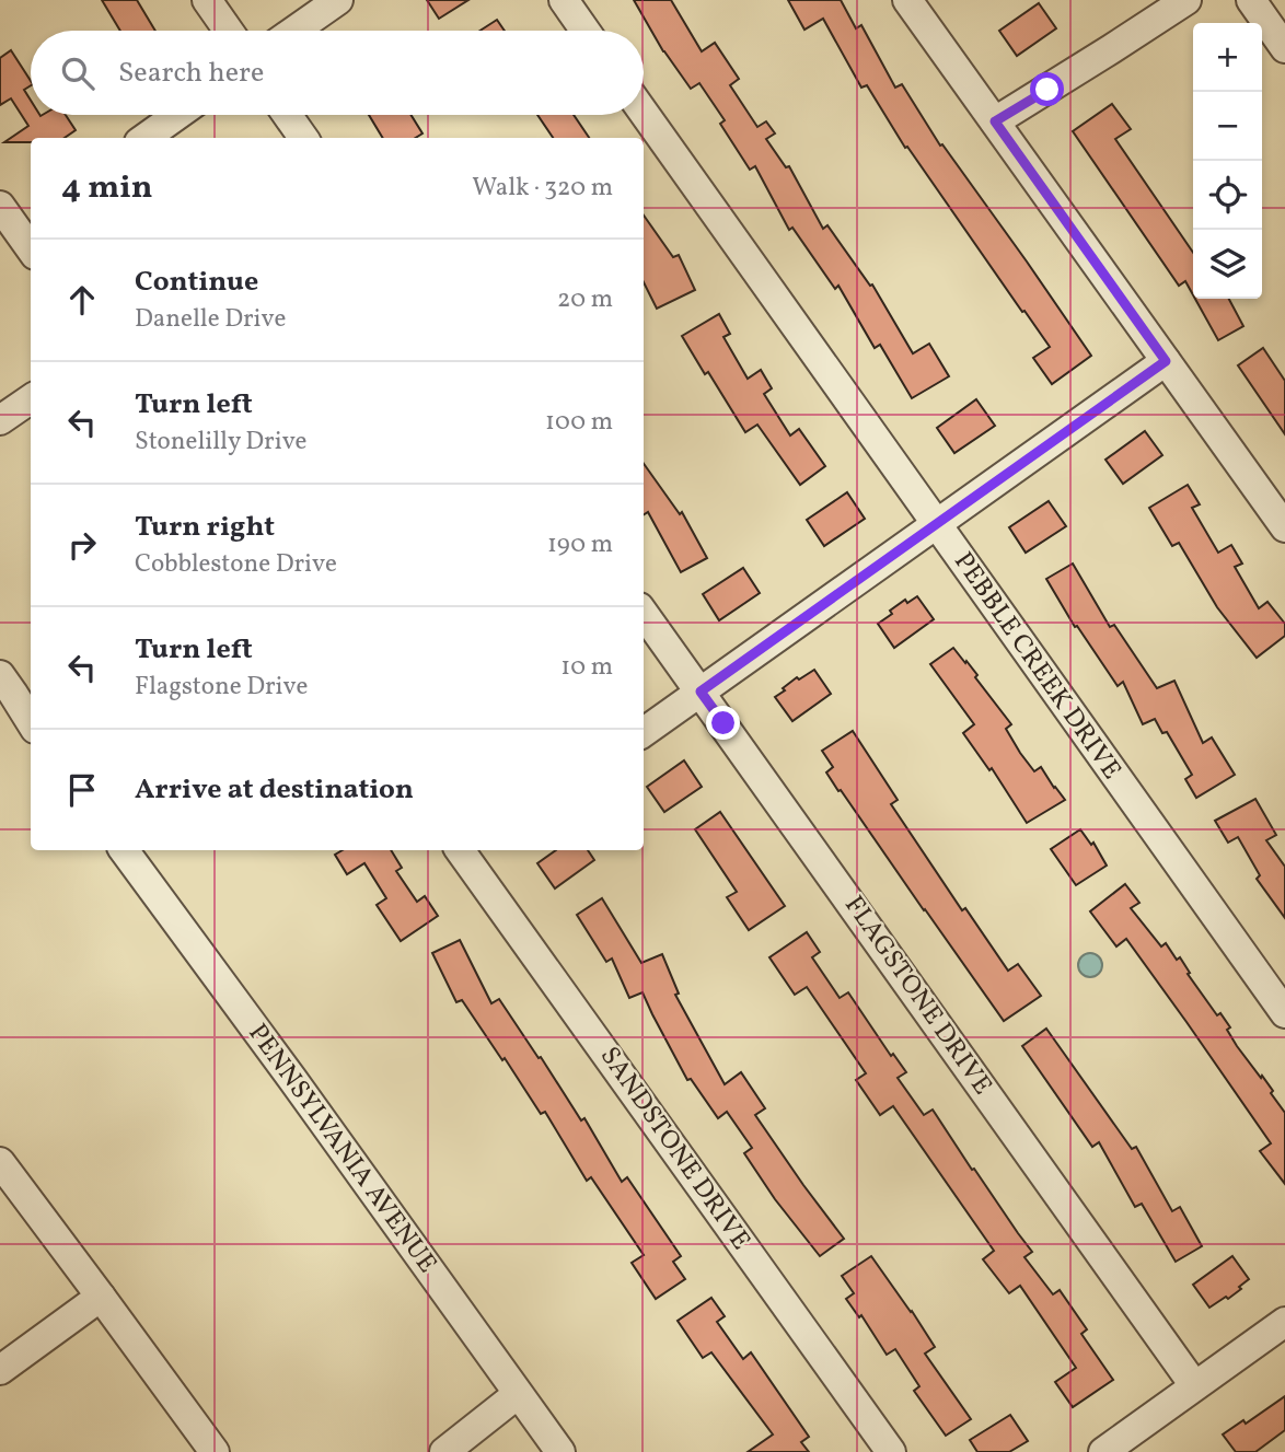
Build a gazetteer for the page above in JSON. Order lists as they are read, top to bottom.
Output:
{
  "streets": {
    "street": [
      "PEBBLE CREEK DRIVE",
      "FLAGSTONE DRIVE",
      "PENNSYLVANIA AVENUE",
      "SANDSTONE DRIVE"
    ]
  },
  "page": {
    "map_buttons": ["+", "−"],
    "search": "Search here",
    "heading": ["4 min", "Walk · 320 m"],
    "list": [
      ["Continue", "Danelle Drive", "20 m"],
      ["Turn left", "Stonelilly Drive", "100 m"],
      ["Turn right", "Cobblestone Drive", "190 m"],
      ["Turn left", "Flagstone Drive", "10 m"],
      "Arrive at destination"
    ]
  }
}
